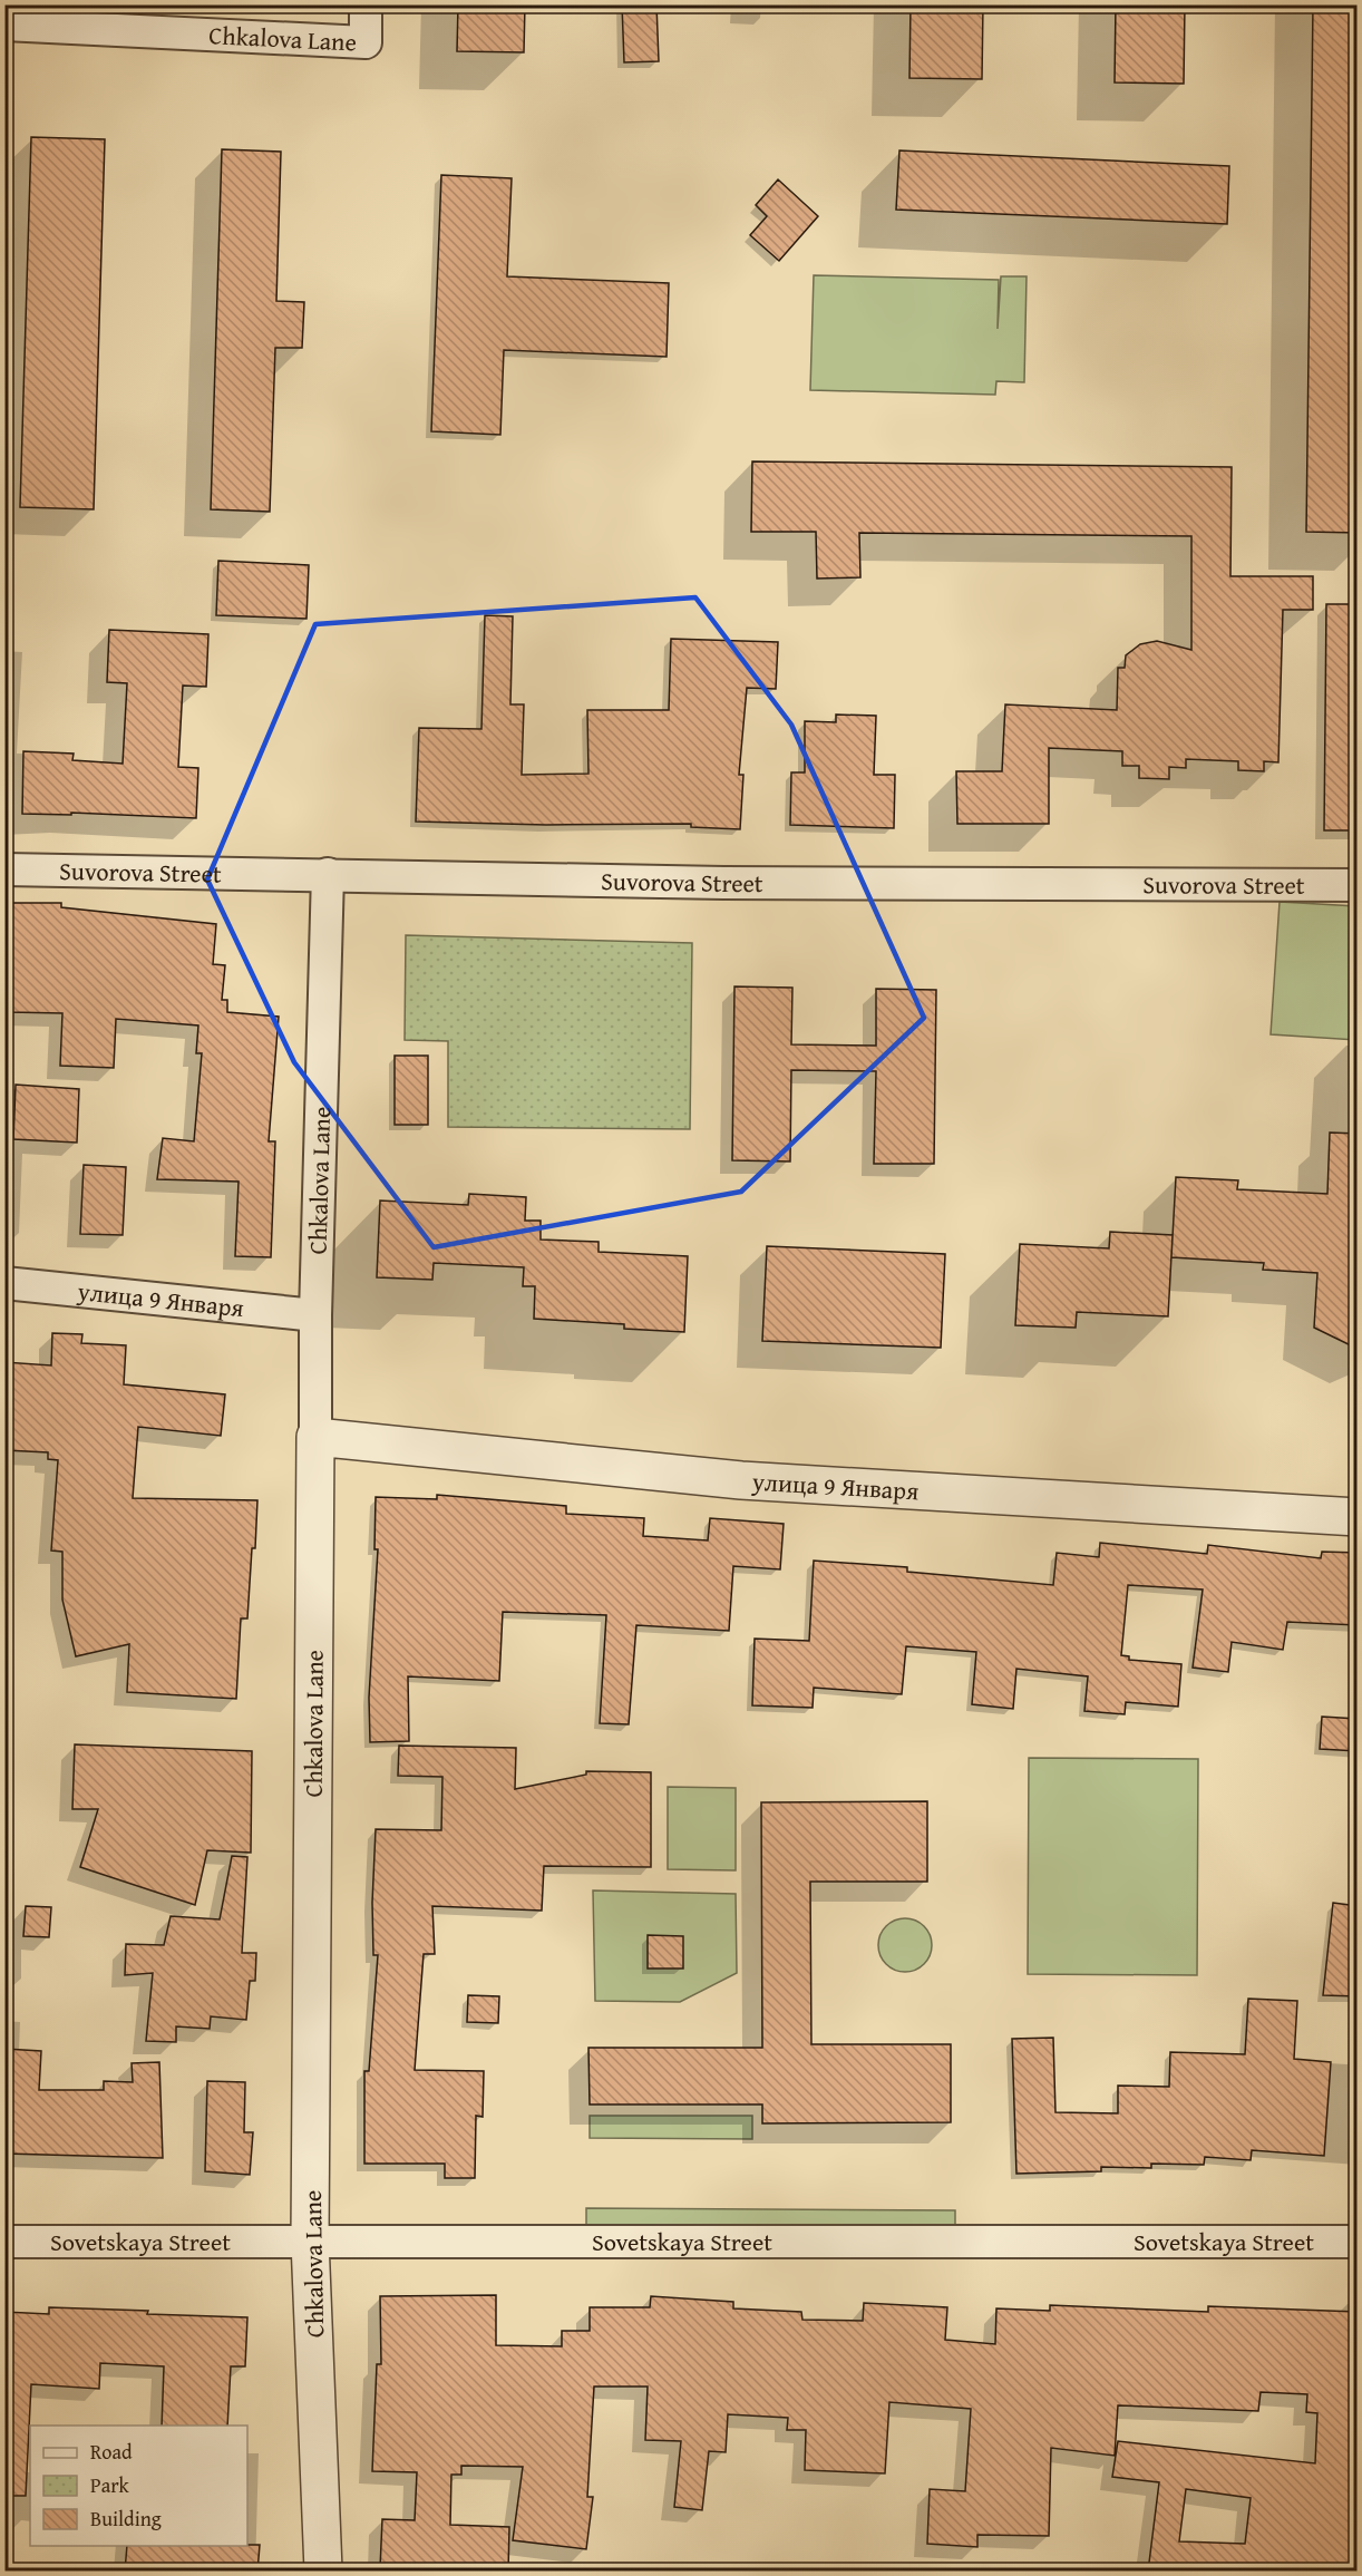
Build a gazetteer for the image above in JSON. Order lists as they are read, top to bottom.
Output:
{
  "streets": {
    "street": [
      "Chkalova Lane",
      "Suvorova Street",
      "улица 9 Января",
      "Sovetskaya Street"
    ]
  },
  "crossings": [
    ["Chkalova Lane", "Suvorova Street"],
    ["Chkalova Lane", "улица 9 Января"],
    ["Chkalova Lane", "Sovetskaya Street"]
  ],
  "legend": ["Road", "Park", "Building"]
}
